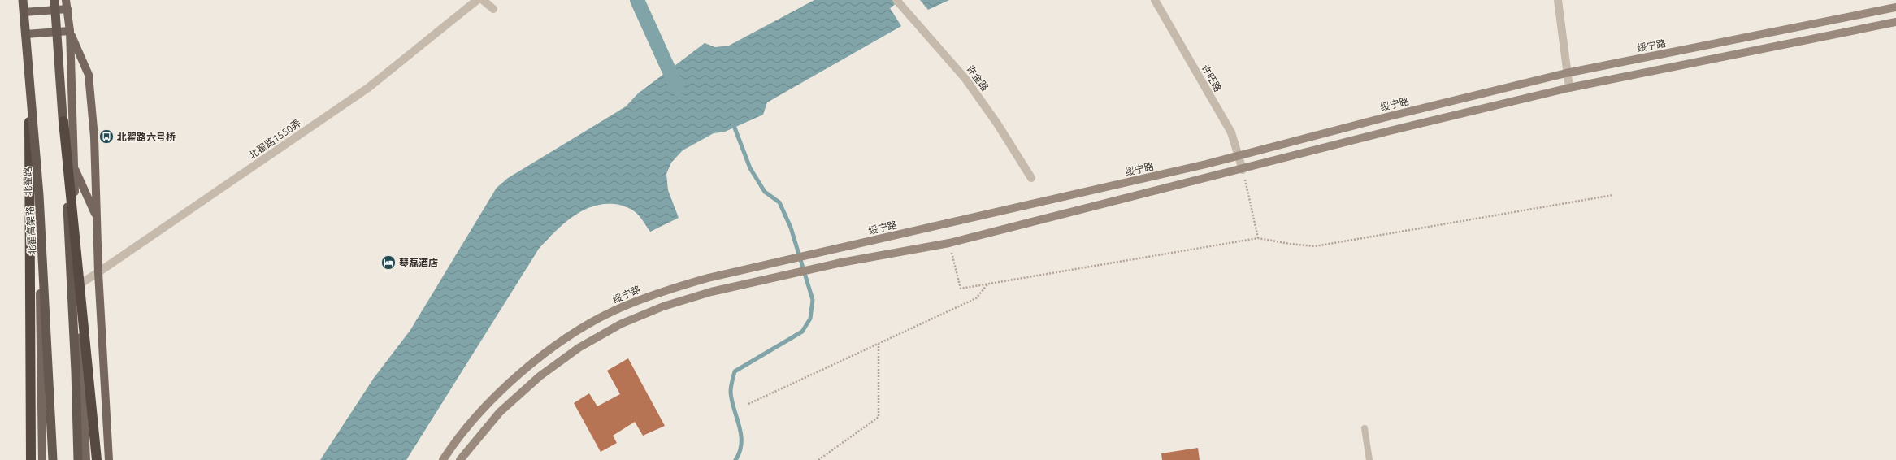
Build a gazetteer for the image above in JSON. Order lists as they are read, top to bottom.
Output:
{
  "streets": {
    "highway": ["北翟高架路"],
    "main road": ["绥宁路", "北翟路"],
    "street": ["许金路", "许旺路", "北翟路1550弄"]
  },
  "crossings": [
    ["绥宁路", "许旺路"],
    ["北翟路", "北翟高架路"]
  ],
  "places": {
    "bus stop": ["北翟路六号桥"],
    "hotel": ["琴磊酒店"]
  }
}
